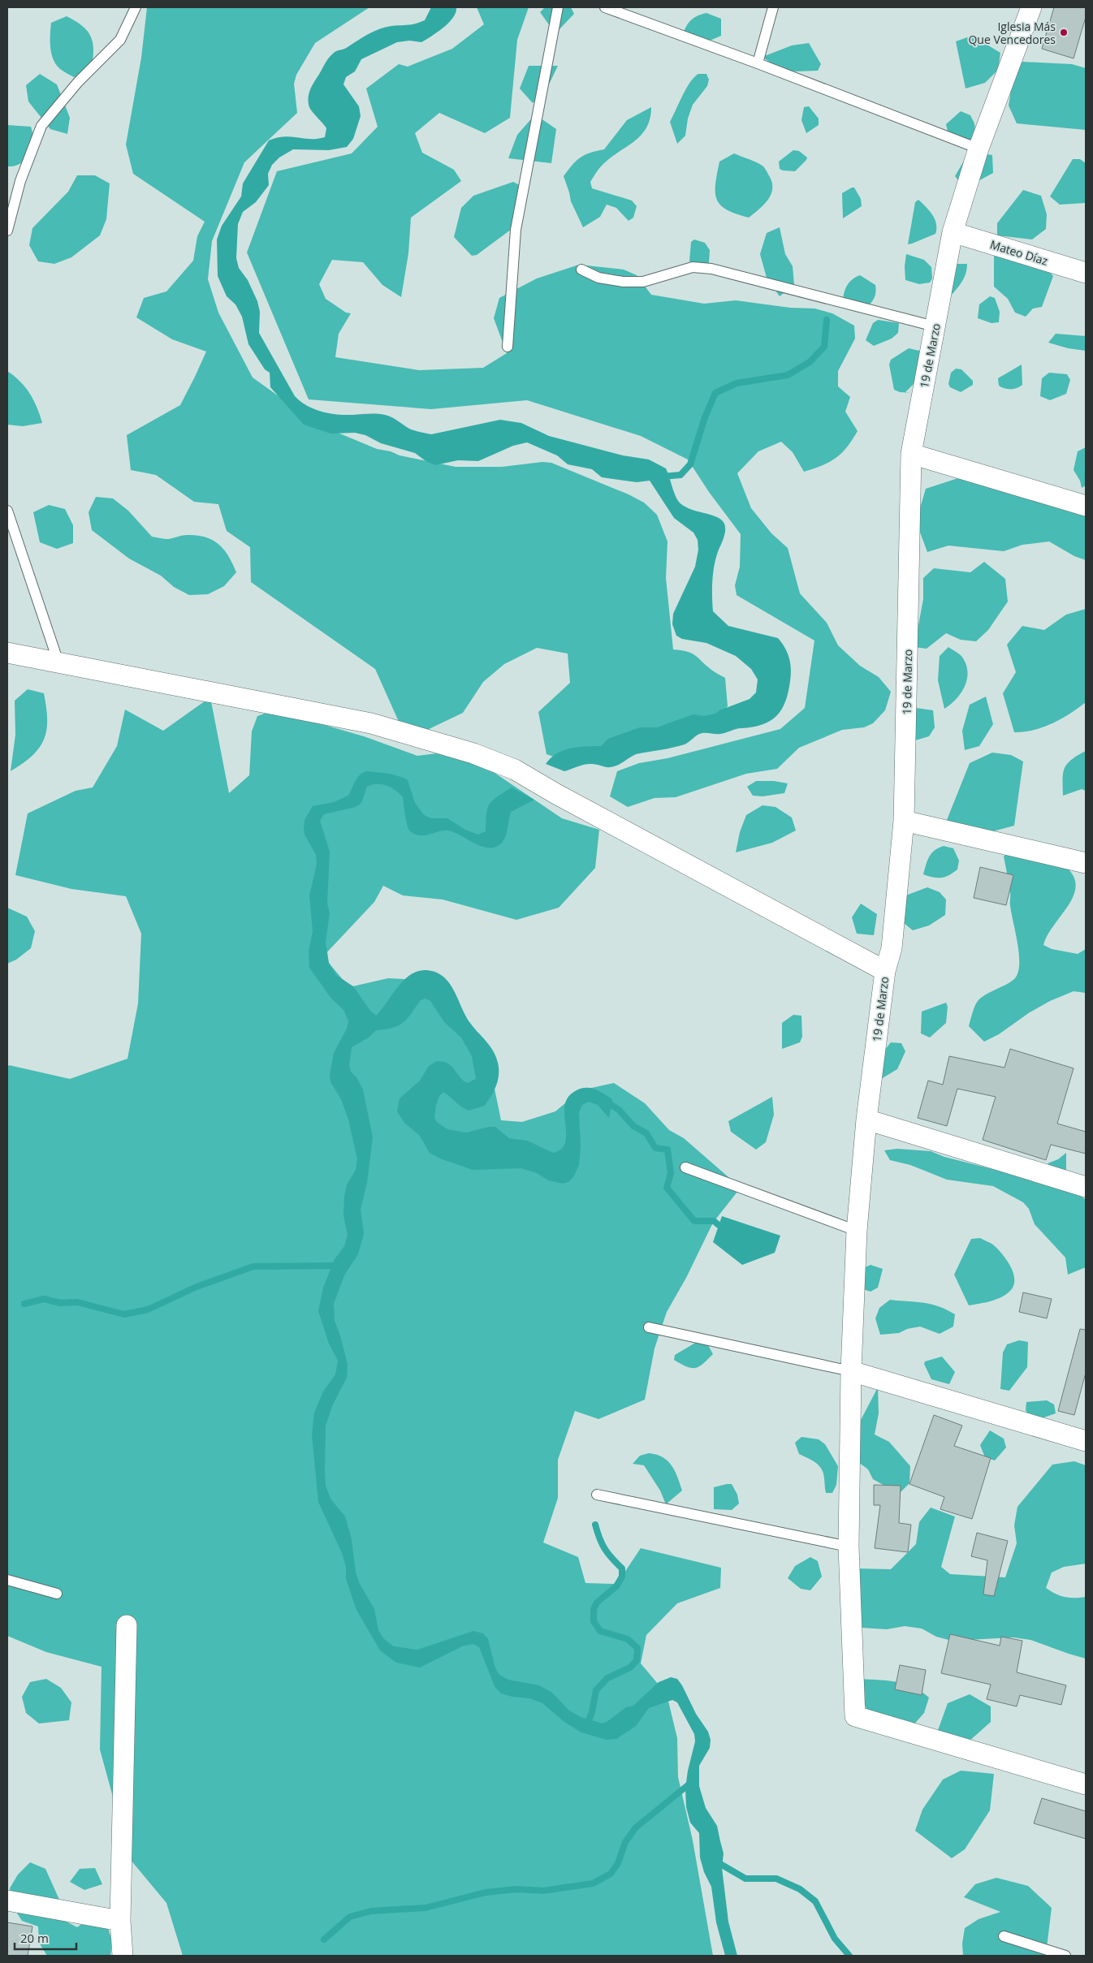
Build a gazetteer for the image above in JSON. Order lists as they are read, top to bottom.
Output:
{
  "streets": {
    "street": ["Mateo Díaz", "19 de Marzo"]
  },
  "crossings": [
    ["Mateo Díaz", "19 de Marzo"]
  ],
  "places": ["Iglesia Más Que Vencedores"],
  "scale_bar": "20 m"
}
